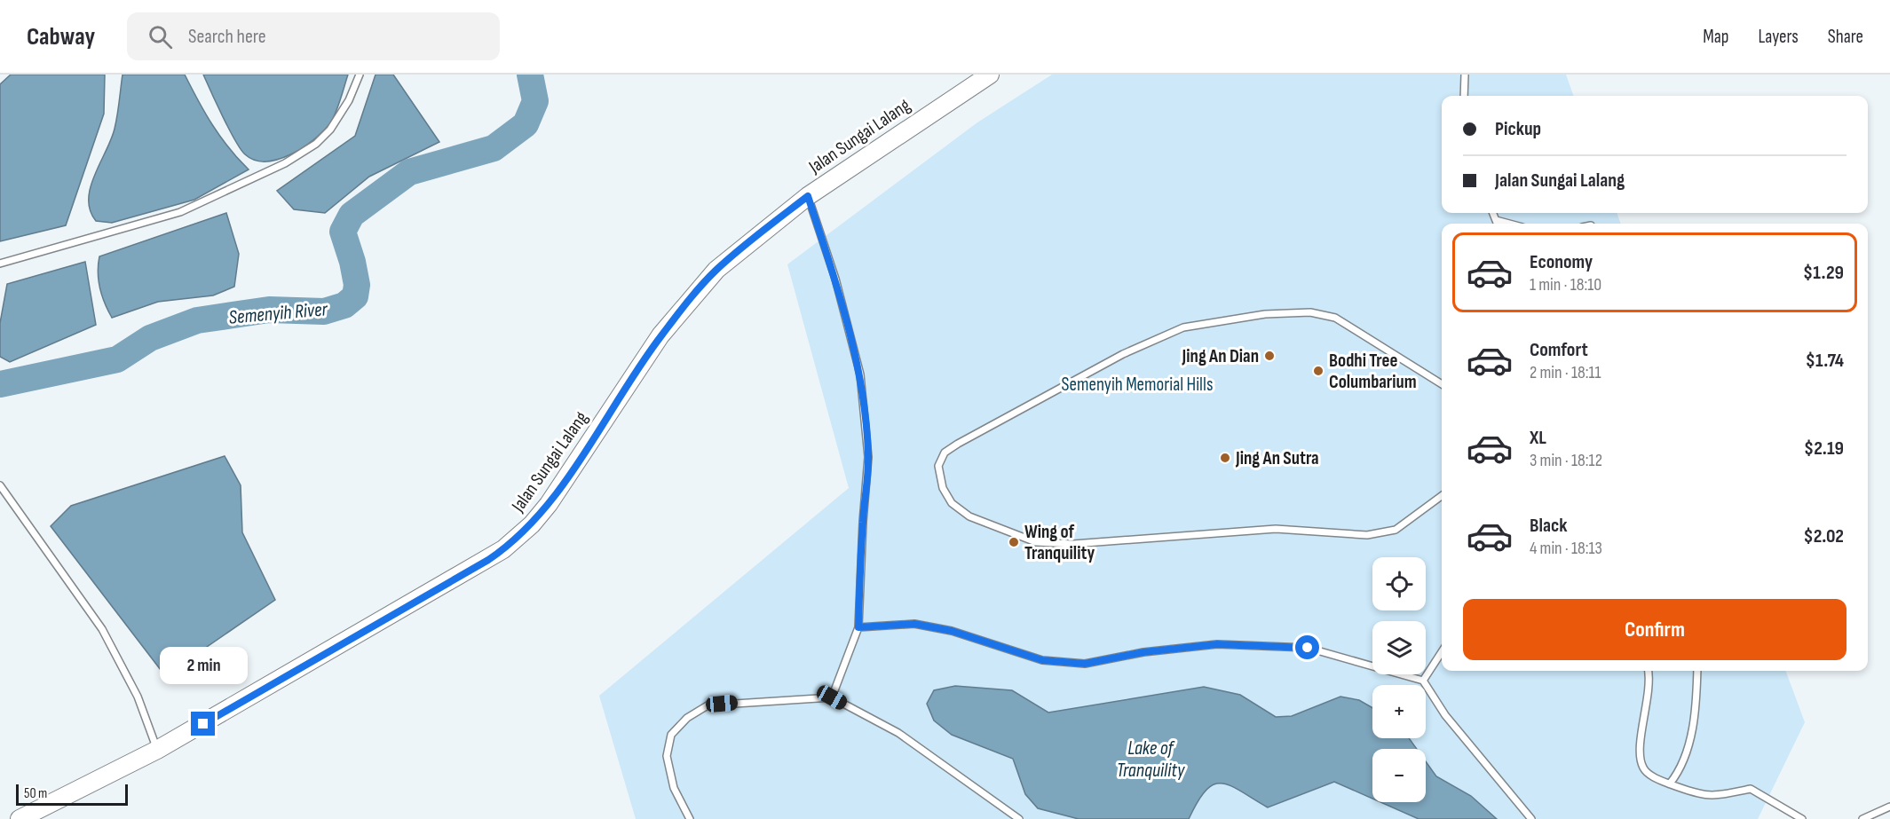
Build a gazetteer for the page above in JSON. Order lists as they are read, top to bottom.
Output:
{
  "streets": {
    "street": ["Jalan Sungai Lalang"]
  },
  "water": ["Semenyih River", "Lake of Tranquility"],
  "parks": ["Semenyih Memorial Hills"],
  "places": [
    "Jing An Dian",
    "Bodhi Tree Columbarium",
    "Jing An Sutra",
    "Wing of Tranquility"
  ],
  "scale_bar": "50 m",
  "page": {
    "header": "Cabway",
    "search": "Search here",
    "nav": ["Map", "Layers", "Share"],
    "banner": ["Pickup", "Jalan Sungai Lalang"],
    "list": [
      {
        "name": "Economy",
        "note": "1 min · 18:10",
        "value": "$1.29"
      },
      {
        "name": "Comfort",
        "note": "2 min · 18:11",
        "value": "$1.74"
      },
      {
        "name": "XL",
        "note": "3 min · 18:12",
        "value": "$2.19"
      },
      {
        "name": "Black",
        "note": "4 min · 18:13",
        "value": "$2.02"
      }
    ],
    "map_buttons": ["+", "−"],
    "buttons": "Confirm",
    "bubble": "2 min",
    "scale": "50 m"
  }
}
